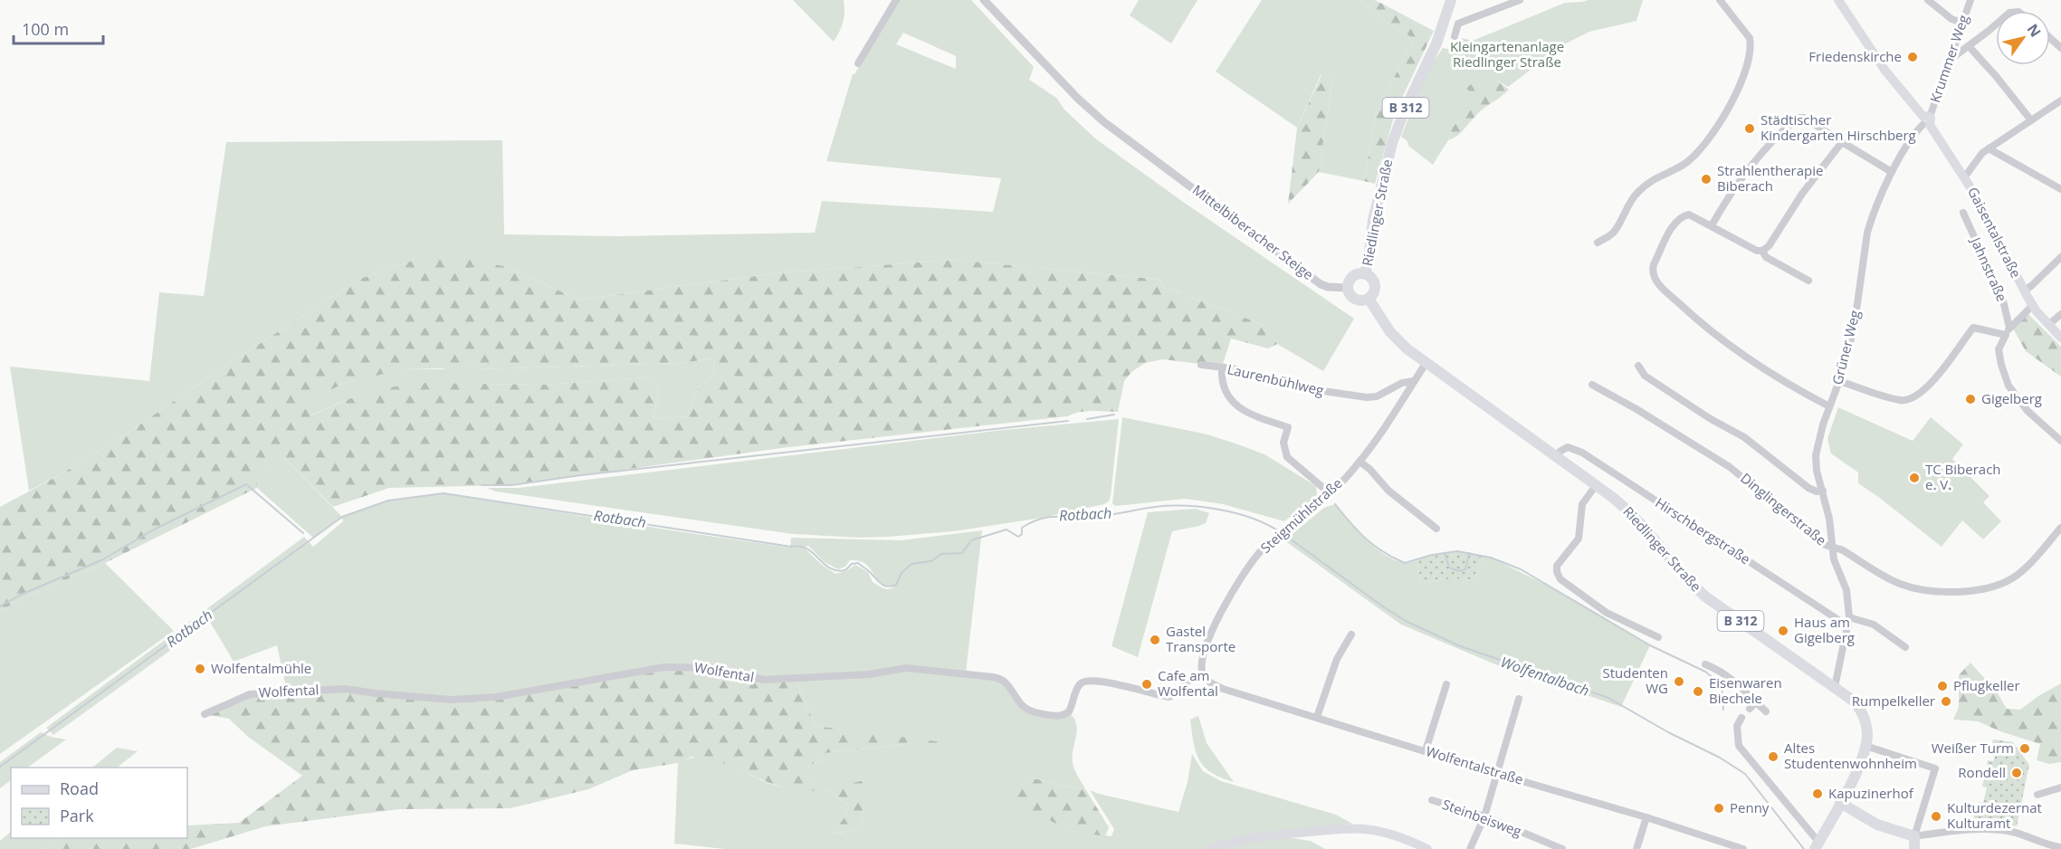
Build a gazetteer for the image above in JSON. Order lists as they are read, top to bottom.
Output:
{
  "streets": {
    "main road": ["B 312", "Riedlinger Straße", "Gaisentalstraße"],
    "street": [
      "Krummer Weg",
      "Mittelbiberacher Steige",
      "Jahnstraße",
      "Grüner Weg",
      "Laurenbühlweg",
      "Dinglingerstraße",
      "Steigmühlstraße",
      "Hirschbergstraße",
      "Wolfental",
      "Wolfentalstraße",
      "Steinbeisweg"
    ]
  },
  "crossings": [
    ["Krummer Weg", "Gaisentalstraße"],
    ["Krummer Weg", "Grüner Weg"],
    ["B 312", "Riedlinger Straße"],
    ["Riedlinger Straße", "Mittelbiberacher Steige"],
    ["Riedlinger Straße", "Grüner Weg"],
    ["Riedlinger Straße", "Steigmühlstraße"],
    ["Riedlinger Straße", "Hirschbergstraße"],
    ["Gaisentalstraße", "Grüner Weg"],
    ["Grüner Weg", "Dinglingerstraße"],
    ["Grüner Weg", "Hirschbergstraße"],
    ["Laurenbühlweg", "Steigmühlstraße"],
    ["Steigmühlstraße", "Wolfental"],
    ["Steigmühlstraße", "Wolfentalstraße"],
    ["Wolfental", "Wolfentalstraße"]
  ],
  "water": ["Rotbach", "Wolfentalbach"],
  "parks": ["Kleingartenanlage Riedlinger Straße"],
  "places": [
    "Friedenskirche",
    "Städtischer Kindergarten Hirschberg",
    "Strahlentherapie Biberach",
    "Gigelberg",
    "TC Biberach e. V.",
    "Haus am Gigelberg",
    "Gastel Transporte",
    "Wolfentalmühle",
    "Studenten WG",
    "Cafe am Wolfental",
    "Pflugkeller",
    "Eisenwaren Biechele",
    "Rumpelkeller",
    "Weißer Turm",
    "Altes Studentenwohnheim",
    "Rondell",
    "Kapuzinerhof",
    "Penny",
    "Kulturdezernat Kulturamt"
  ],
  "legend": ["Road", "Park"],
  "scale_bar": "100 m",
  "north": "top right"
}
